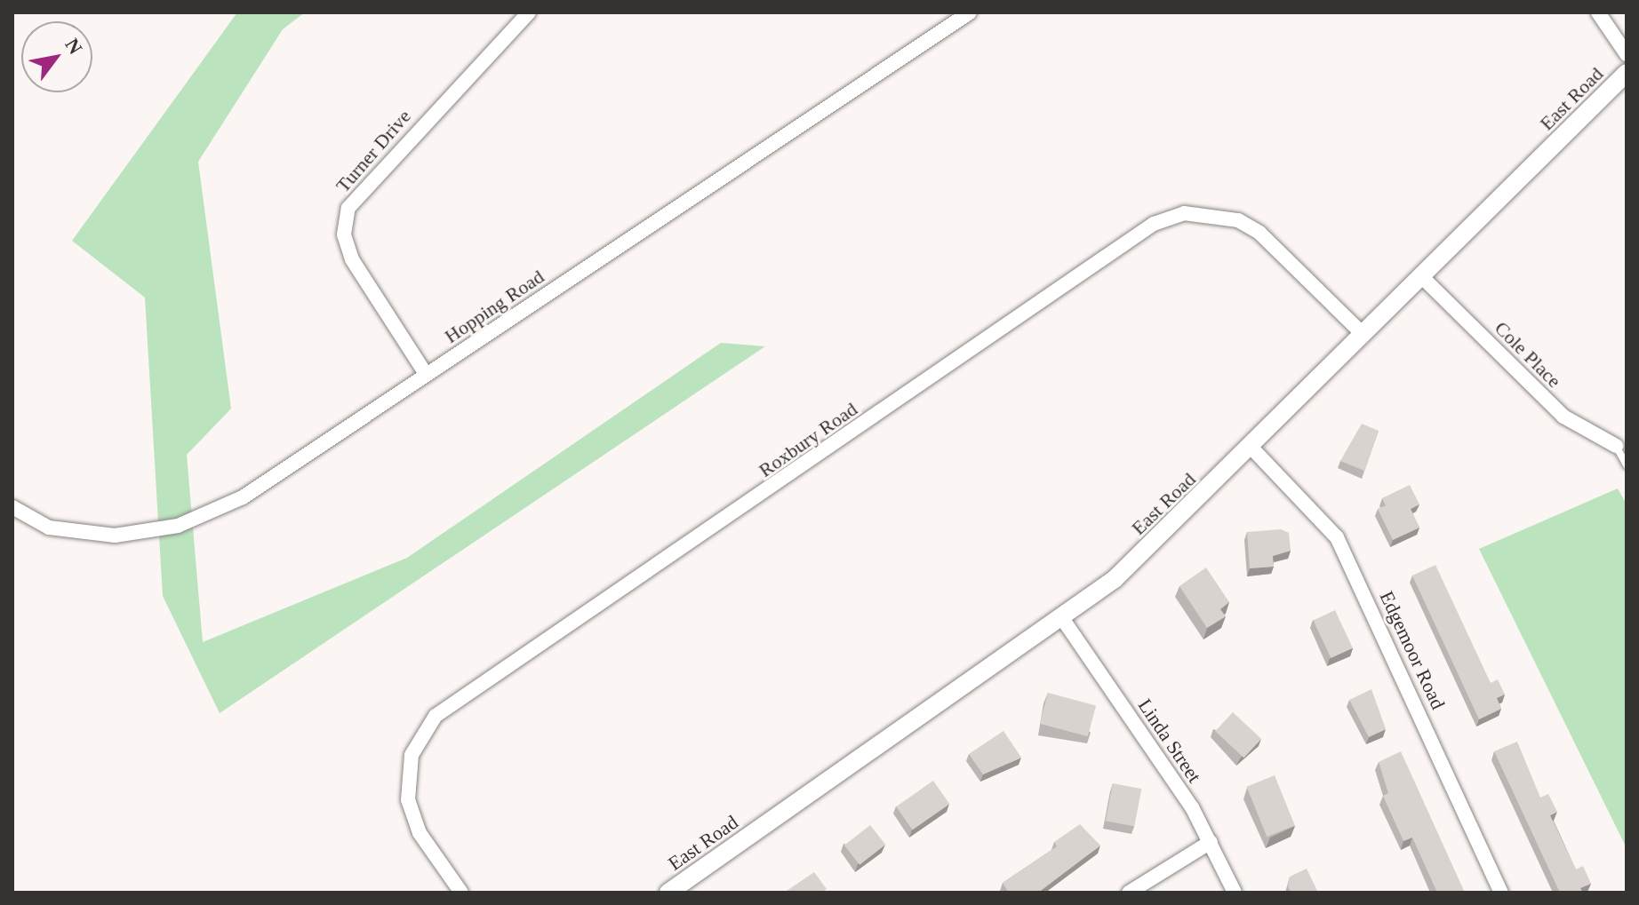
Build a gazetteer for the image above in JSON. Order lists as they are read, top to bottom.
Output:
{
  "streets": {
    "street": [
      "East Road",
      "Turner Drive",
      "Hopping Road",
      "Cole Place",
      "Roxbury Road",
      "Edgemoor Road",
      "Linda Street"
    ]
  },
  "crossings": [
    ["East Road", "Cole Place"],
    ["East Road", "Roxbury Road"],
    ["East Road", "Edgemoor Road"],
    ["East Road", "Linda Street"],
    ["Turner Drive", "Hopping Road"]
  ],
  "north": "top right"
}
